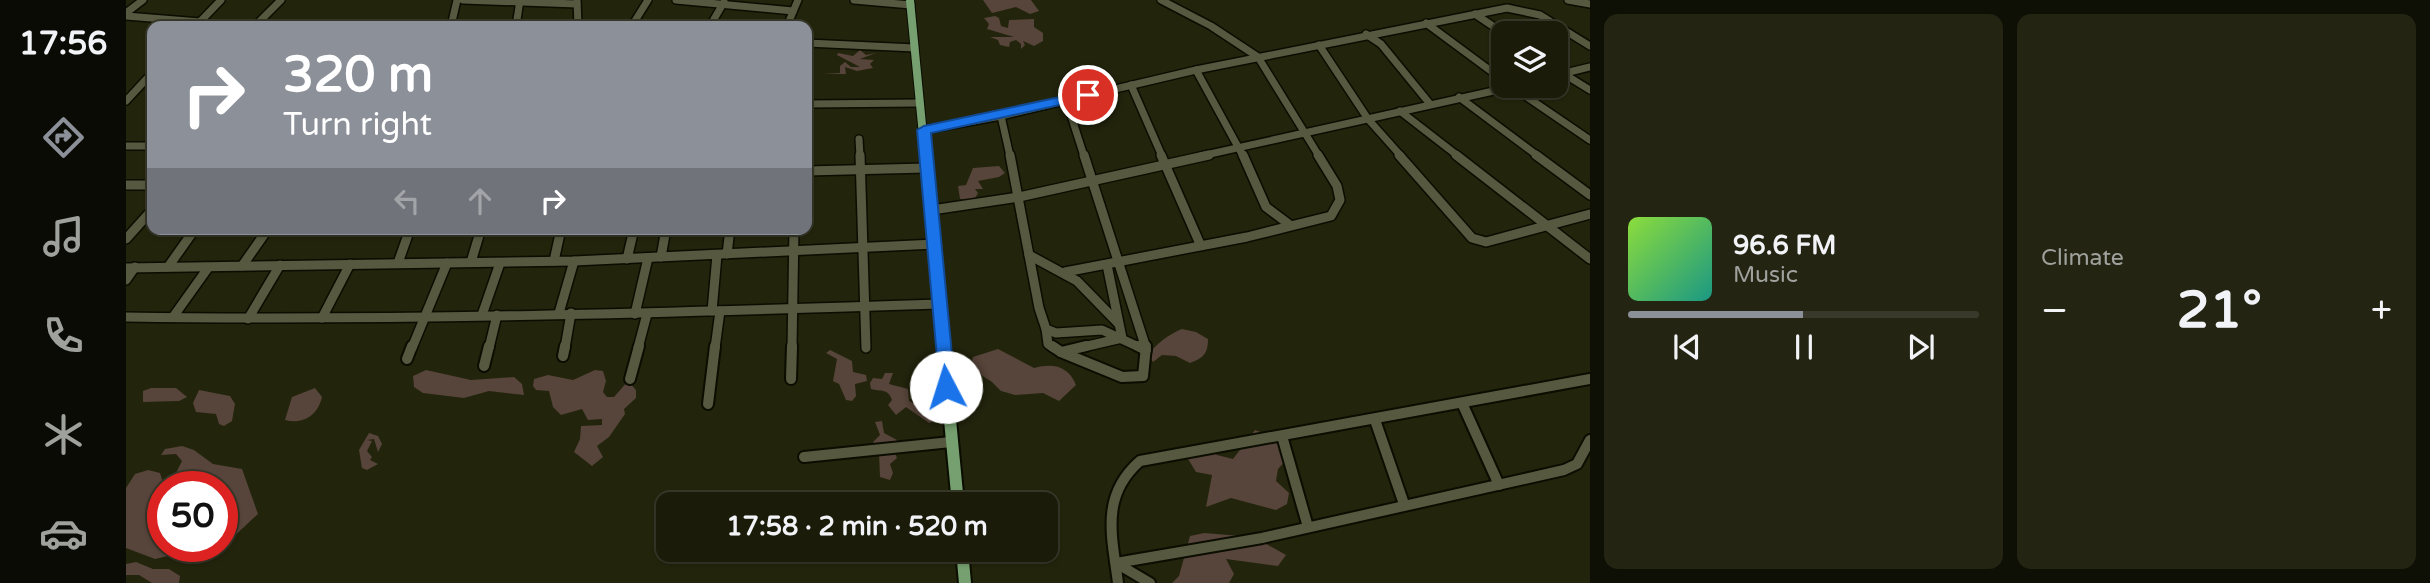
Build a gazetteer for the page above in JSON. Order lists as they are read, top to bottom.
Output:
{
  "page": {
    "tabs": "17:56",
    "tile": "Climate",
    "turn": ["320 m", "Turn right"],
    "song": ["96.6 FM", "Music"],
    "heat": ["−", "21°", "+"],
    "limit": "50",
    "trip": "17:58 · 2 min · 520 m"
  }
}
